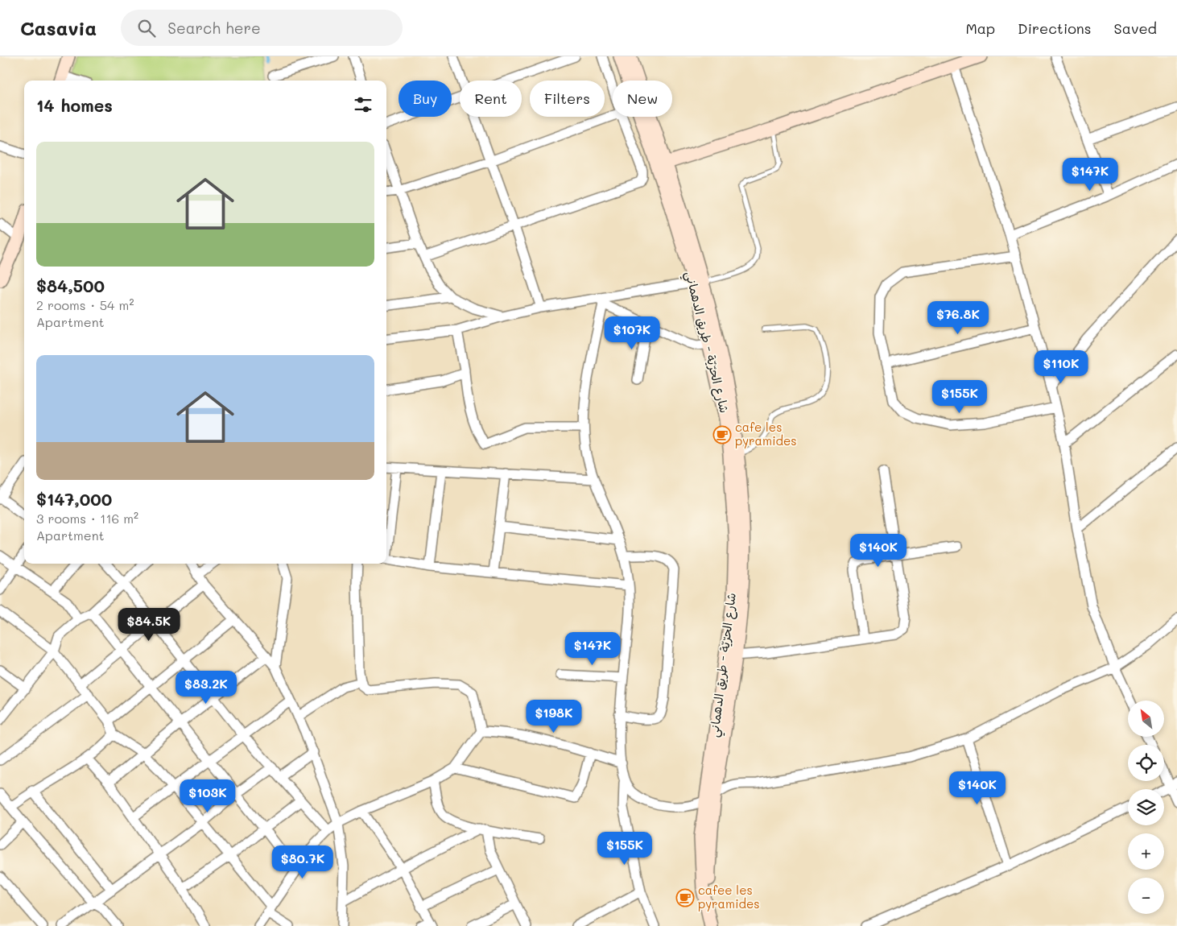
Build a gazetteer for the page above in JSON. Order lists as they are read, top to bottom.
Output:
{
  "streets": {
    "main road": ["شارع الحرّيّة - طريق الدهماني"]
  },
  "places": {
    "cafe": ["cafe les pyramides", "cafee les pyramides"]
  },
  "north": "top left",
  "page": {
    "header": "Casavia",
    "search": "Search here",
    "nav": ["Map", "Directions", "Saved"],
    "chip": [
      "Buy",
      "Rent",
      "Filters",
      "New"
    ],
    "heading": "14 homes",
    "list": [
      {
        "name": "$84,500",
        "note": "2 rooms · 54 m² · Apartment"
      },
      {
        "name": "$147,000",
        "note": "3 rooms · 116 m² · Apartment"
      }
    ],
    "price": [
      "$147K",
      "$76.8K",
      "$107K",
      "$110K",
      "$155K",
      "$140K",
      "$84.5K",
      "$147K",
      "$83.2K",
      "$198K",
      "$140K",
      "$103K",
      "$155K",
      "$80.7K"
    ],
    "map_buttons": ["+", "−"]
  }
}
